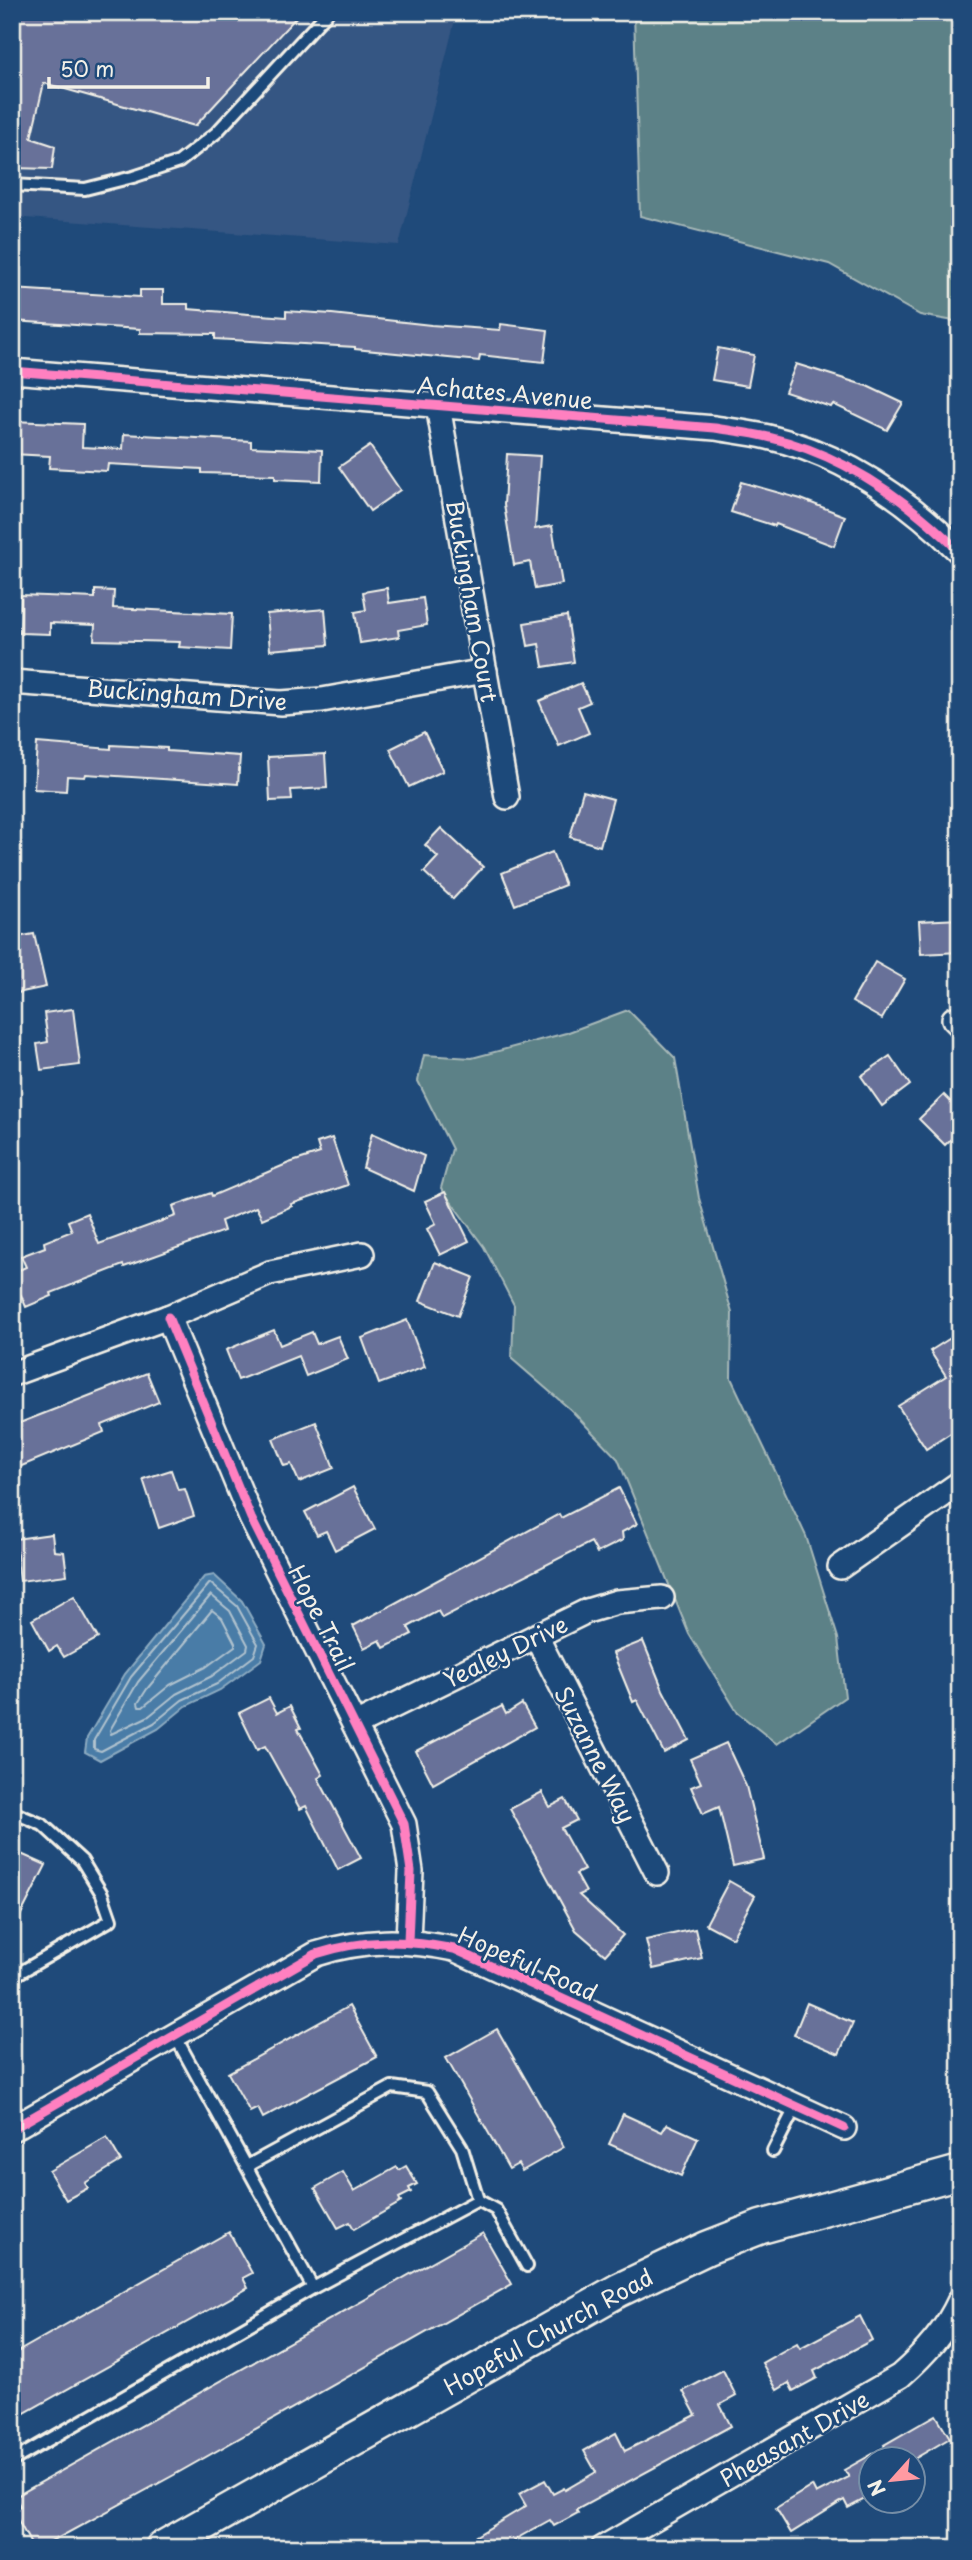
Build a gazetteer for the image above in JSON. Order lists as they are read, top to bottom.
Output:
{
  "streets": {
    "main road": ["Hopeful Church Road"],
    "street": [
      "Achates Avenue",
      "Buckingham Court",
      "Buckingham Drive",
      "Hope Trail",
      "Yealey Drive",
      "Suzanne Way",
      "Hopeful Road",
      "Pheasant Drive"
    ]
  },
  "crossings": [
    ["Achates Avenue", "Buckingham Court"],
    ["Buckingham Court", "Buckingham Drive"],
    ["Hope Trail", "Yealey Drive"],
    ["Hope Trail", "Hopeful Road"],
    ["Yealey Drive", "Suzanne Way"]
  ],
  "scale_bar": "50 m",
  "north": "bottom left"
}
